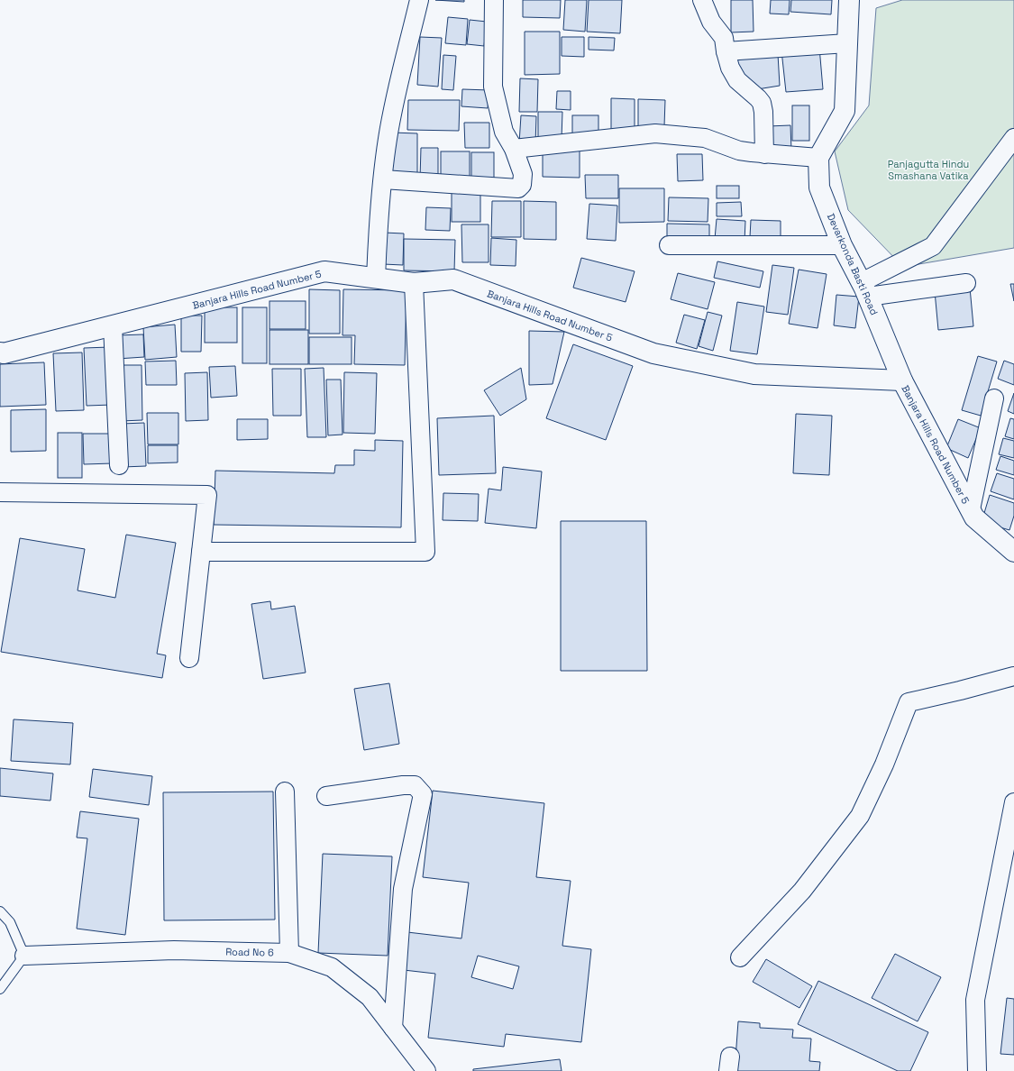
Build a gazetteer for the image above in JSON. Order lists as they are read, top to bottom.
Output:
{
  "streets": {
    "street": ["Devarkonda Basti Road", "Banjara Hills Road Number 5", "Road No 6"]
  },
  "crossings": [
    ["Devarkonda Basti Road", "Banjara Hills Road Number 5"]
  ],
  "parks": ["Panjagutta Hindu Smashana Vatika"]
}
